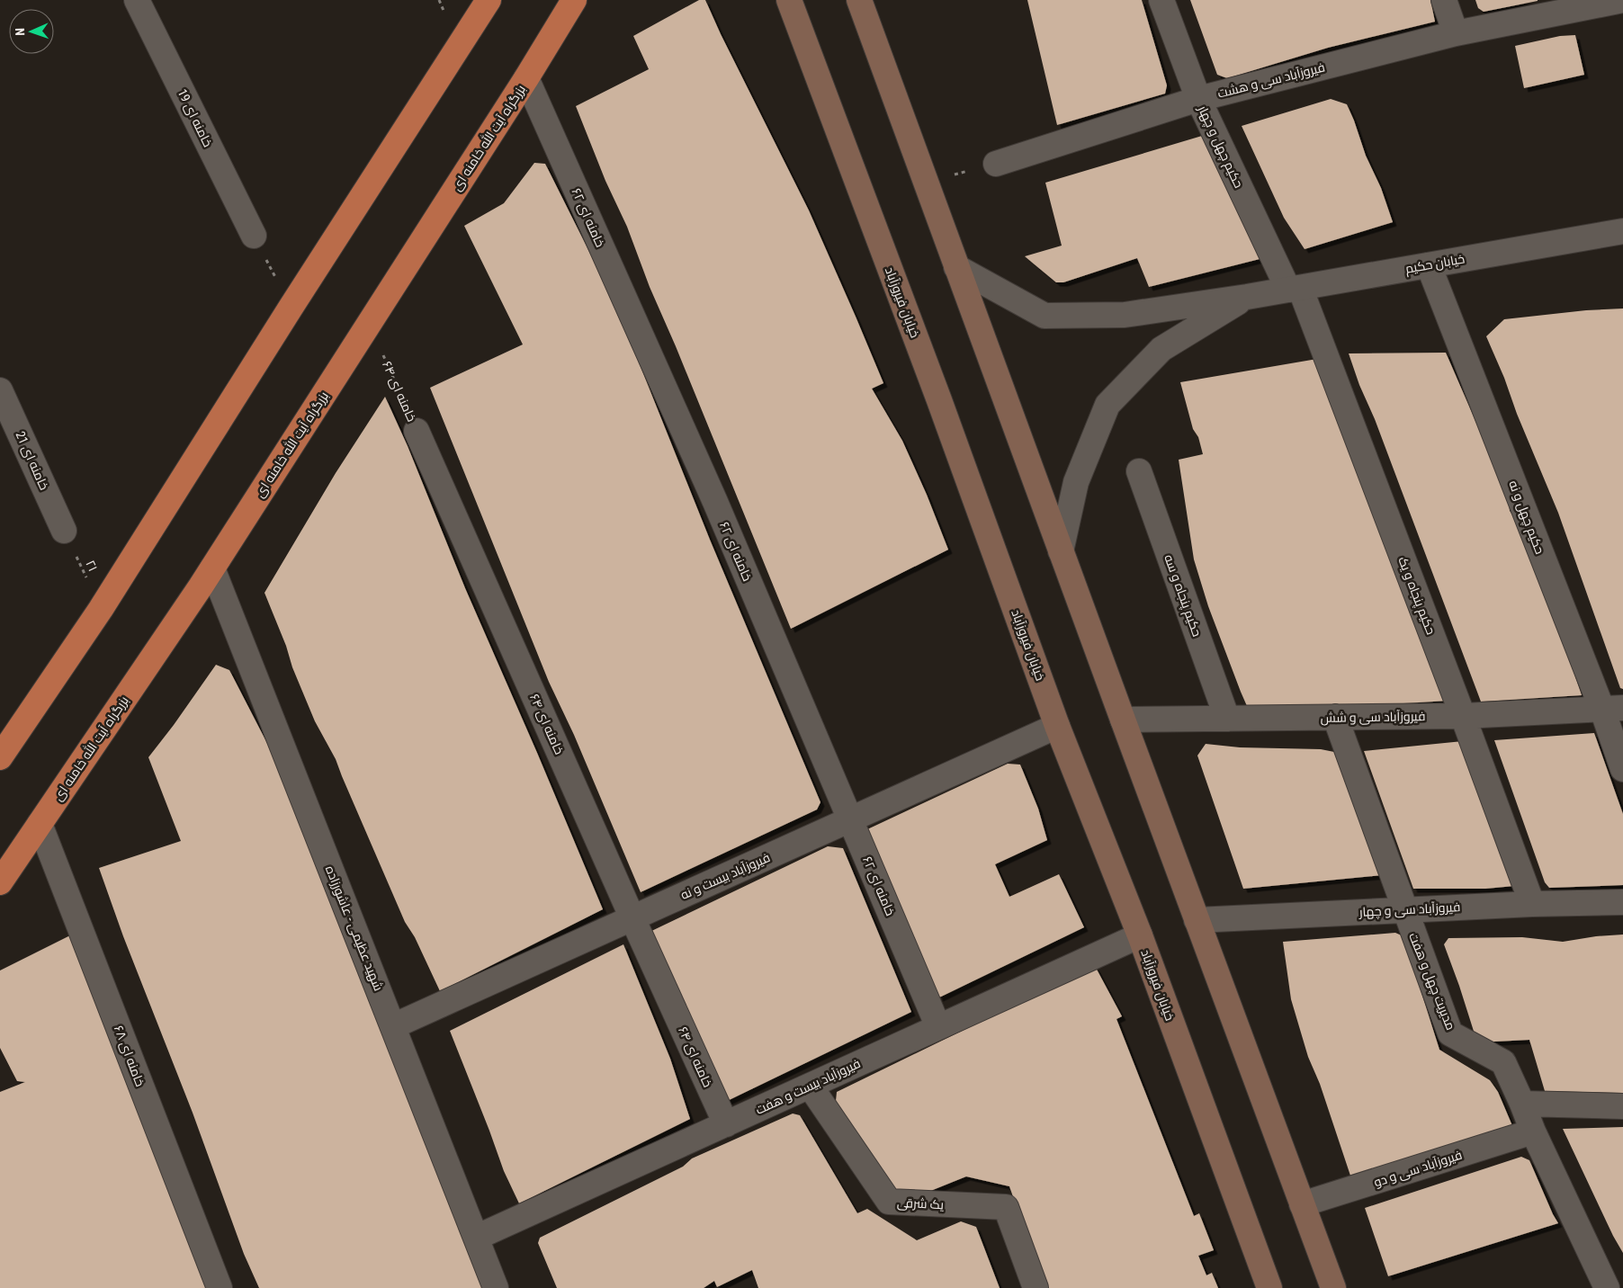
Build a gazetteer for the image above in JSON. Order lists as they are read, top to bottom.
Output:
{
  "streets": {
    "highway": ["بزرگراه آیت الله خامنه ای"],
    "main road": ["خیابان فیروزآباد"],
    "street": [
      "فیروزآباد سی و هشت",
      "خامنه ای 19",
      "حکیم چهل و چهار",
      "خامنه ای ۶۲",
      "خیابان حکیم",
      "خامنه ای ۶۴",
      "خامنه ای 21",
      "حکیم چهل و نه",
      "حکیم پنجاه و سه",
      "حکیم پنجاه و یک",
      "فیروزآباد سی و شش",
      "فیروزآباد بیست و نه",
      "فیروزآباد سی و چهار",
      "شهید عظیمی - عاشورزاده",
      "مدیریت چهل و هفت",
      "خامنه ای ۶۸",
      "فیروزآباد بیست و هفت",
      "فیروزآباد سی و دو",
      "یک شرقی"
    ],
    "path": ["۲۱"]
  },
  "crossings": [
    ["فیروزآباد سی و هشت", "حکیم چهل و چهار"],
    ["بزرگراه آیت الله خامنه ای", "خامنه ای ۶۲"],
    ["بزرگراه آیت الله خامنه ای", "خامنه ای ۶۴"],
    ["بزرگراه آیت الله خامنه ای", "شهید عظیمی - عاشورزاده"],
    ["بزرگراه آیت الله خامنه ای", "خامنه ای ۶۸"],
    ["حکیم چهل و چهار", "خیابان حکیم"],
    ["حکیم چهل و چهار", "حکیم پنجاه و یک"],
    ["خامنه ای ۶۲", "فیروزآباد بیست و نه"],
    ["خامنه ای ۶۲", "فیروزآباد بیست و هفت"],
    ["خیابان حکیم", "حکیم چهل و نه"],
    ["خیابان حکیم", "حکیم پنجاه و یک"],
    ["خیابان فیروزآباد", "فیروزآباد بیست و نه"],
    ["خیابان فیروزآباد", "فیروزآباد بیست و هفت"],
    ["خامنه ای ۶۴", "فیروزآباد بیست و نه"],
    ["خامنه ای ۶۴", "فیروزآباد بیست و هفت"],
    ["خامنه ای 21", "۲۱"],
    ["حکیم چهل و نه", "فیروزآباد سی و شش"],
    ["حکیم پنجاه و سه", "فیروزآباد سی و شش"],
    ["حکیم پنجاه و یک", "فیروزآباد سی و شش"],
    ["حکیم پنجاه و یک", "فیروزآباد سی و چهار"],
    ["فیروزآباد سی و شش", "مدیریت چهل و هفت"],
    ["فیروزآباد بیست و نه", "شهید عظیمی - عاشورزاده"],
    ["فیروزآباد سی و چهار", "مدیریت چهل و هفت"],
    ["شهید عظیمی - عاشورزاده", "فیروزآباد بیست و هفت"],
    ["مدیریت چهل و هفت", "فیروزآباد سی و دو"],
    ["فیروزآباد بیست و هفت", "یک شرقی"]
  ],
  "north": "left"
}
